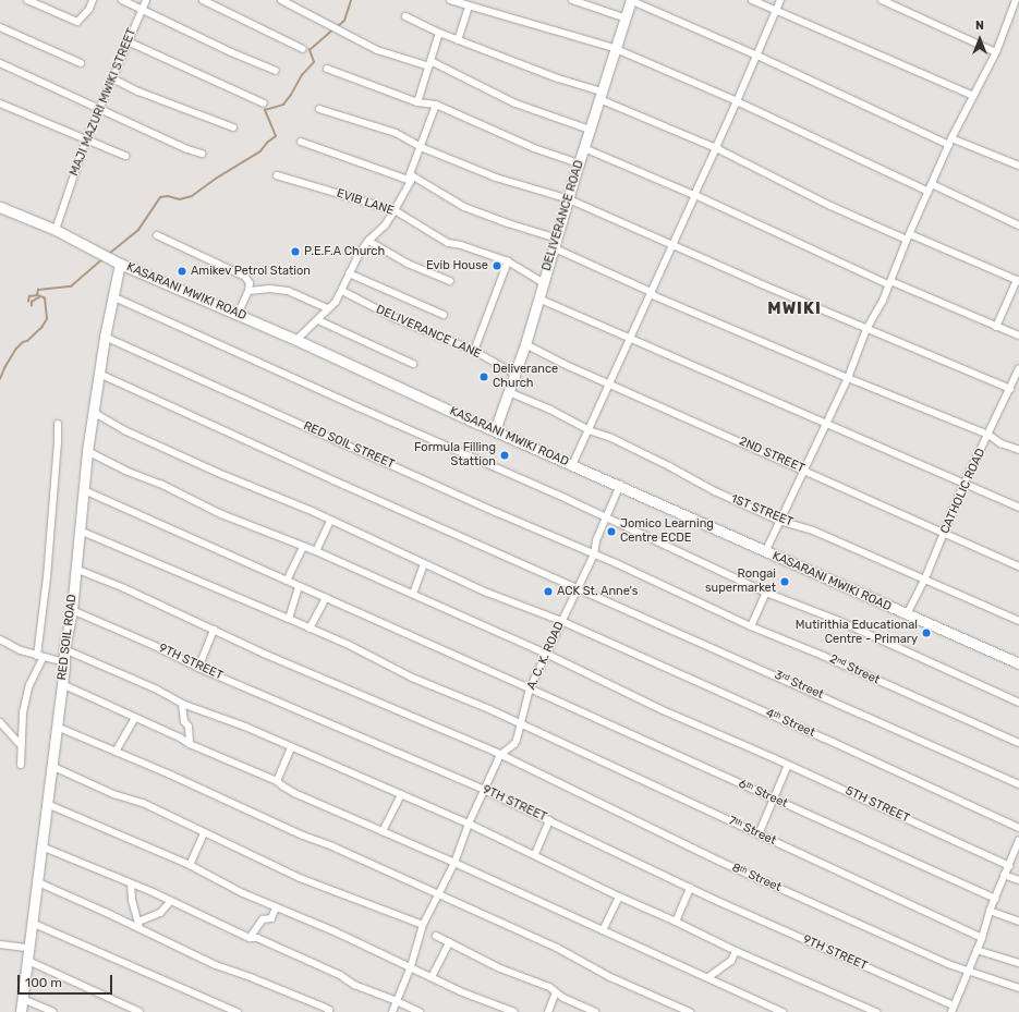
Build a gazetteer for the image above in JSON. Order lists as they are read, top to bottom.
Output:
{
  "streets": {
    "street": [
      "MAJI MAZURI MWIKI STREET",
      "EVIB LANE",
      "DELIVERANCE ROAD",
      "KASARANI MWIKI ROAD",
      "DELIVERANCE LANE",
      "RED SOIL STREET",
      "2ND STREET",
      "CATHOLIC ROAD",
      "1ST STREET",
      "RED SOIL ROAD",
      "A. C. K. ROAD",
      "9TH STREET",
      "2ⁿᵈ Street",
      "3ʳᵈ Street",
      "4ᵗʰ Street",
      "6ᵗʰ Street",
      "5TH STREET",
      "7ᵗʰ Street",
      "8ᵗʰ Street"
    ]
  },
  "crossings": [
    ["MAJI MAZURI MWIKI STREET", "KASARANI MWIKI ROAD"],
    ["EVIB LANE", "DELIVERANCE ROAD"],
    ["DELIVERANCE ROAD", "KASARANI MWIKI ROAD"],
    ["DELIVERANCE ROAD", "DELIVERANCE LANE"],
    ["DELIVERANCE ROAD", "2ND STREET"],
    ["DELIVERANCE ROAD", "1ST STREET"],
    ["KASARANI MWIKI ROAD", "CATHOLIC ROAD"],
    ["KASARANI MWIKI ROAD", "RED SOIL ROAD"],
    ["KASARANI MWIKI ROAD", "A. C. K. ROAD"],
    ["RED SOIL STREET", "RED SOIL ROAD"],
    ["RED SOIL STREET", "A. C. K. ROAD"],
    ["RED SOIL STREET", "2ⁿᵈ Street"],
    ["2ND STREET", "CATHOLIC ROAD"],
    ["CATHOLIC ROAD", "1ST STREET"],
    ["RED SOIL ROAD", "9TH STREET"],
    ["RED SOIL ROAD", "3ʳᵈ Street"],
    ["RED SOIL ROAD", "4ᵗʰ Street"],
    ["RED SOIL ROAD", "6ᵗʰ Street"],
    ["RED SOIL ROAD", "5TH STREET"],
    ["RED SOIL ROAD", "7ᵗʰ Street"],
    ["RED SOIL ROAD", "8ᵗʰ Street"],
    ["A. C. K. ROAD", "9TH STREET"],
    ["A. C. K. ROAD", "2ⁿᵈ Street"],
    ["A. C. K. ROAD", "3ʳᵈ Street"],
    ["A. C. K. ROAD", "4ᵗʰ Street"],
    ["A. C. K. ROAD", "6ᵗʰ Street"],
    ["A. C. K. ROAD", "5TH STREET"],
    ["A. C. K. ROAD", "7ᵗʰ Street"],
    ["A. C. K. ROAD", "8ᵗʰ Street"]
  ],
  "districts": ["MWIKI"],
  "places": [
    "P.E.F.A Church",
    "Evib House",
    "Amikev Petrol Station",
    "Deliverance Church",
    "Formula Filling Stattion",
    "Jomico Learning Centre ECDE",
    "Rongai supermarket",
    "ACK St. Anne's",
    "Mutirithia Educational Centre - Primary"
  ],
  "scale_bar": "100 m",
  "north": "top"
}
